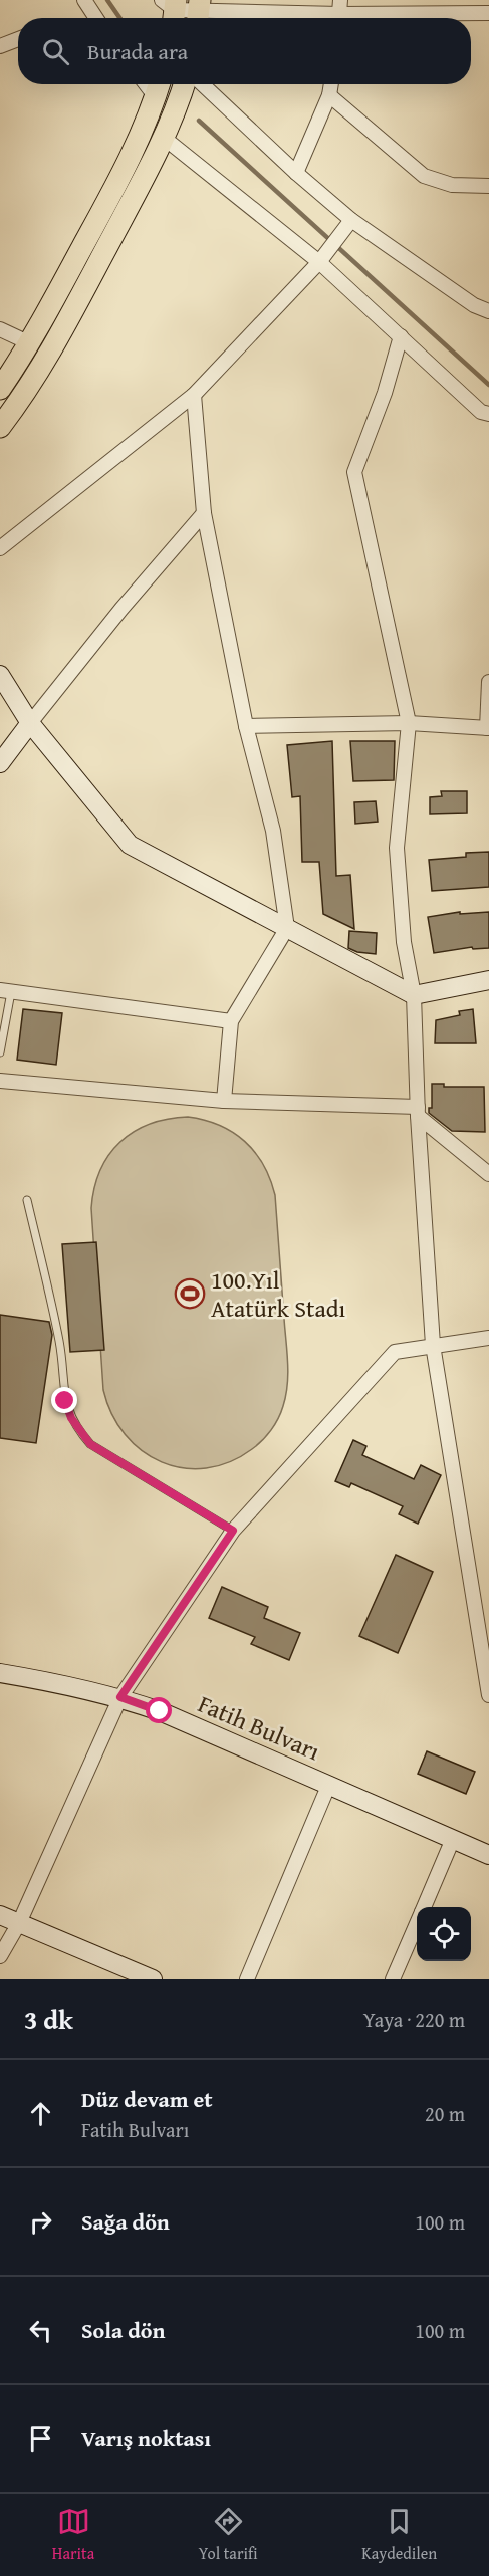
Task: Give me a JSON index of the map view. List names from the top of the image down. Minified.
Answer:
{"streets":{"main road":["Fatih Bulvarı"]},"places":{"sports":["100.Yıl Atatürk Stadı"]},"page":{"search":"Burada ara","heading":["3 dk","Yaya · 220 m"],"list":[["Düz devam et","Fatih Bulvarı","20 m"],["Sağa dön","100 m"],["Sola dön","100 m"],"Varış noktası"],"nav":["Harita","Yol tarifi","Kaydedilen"]}}
